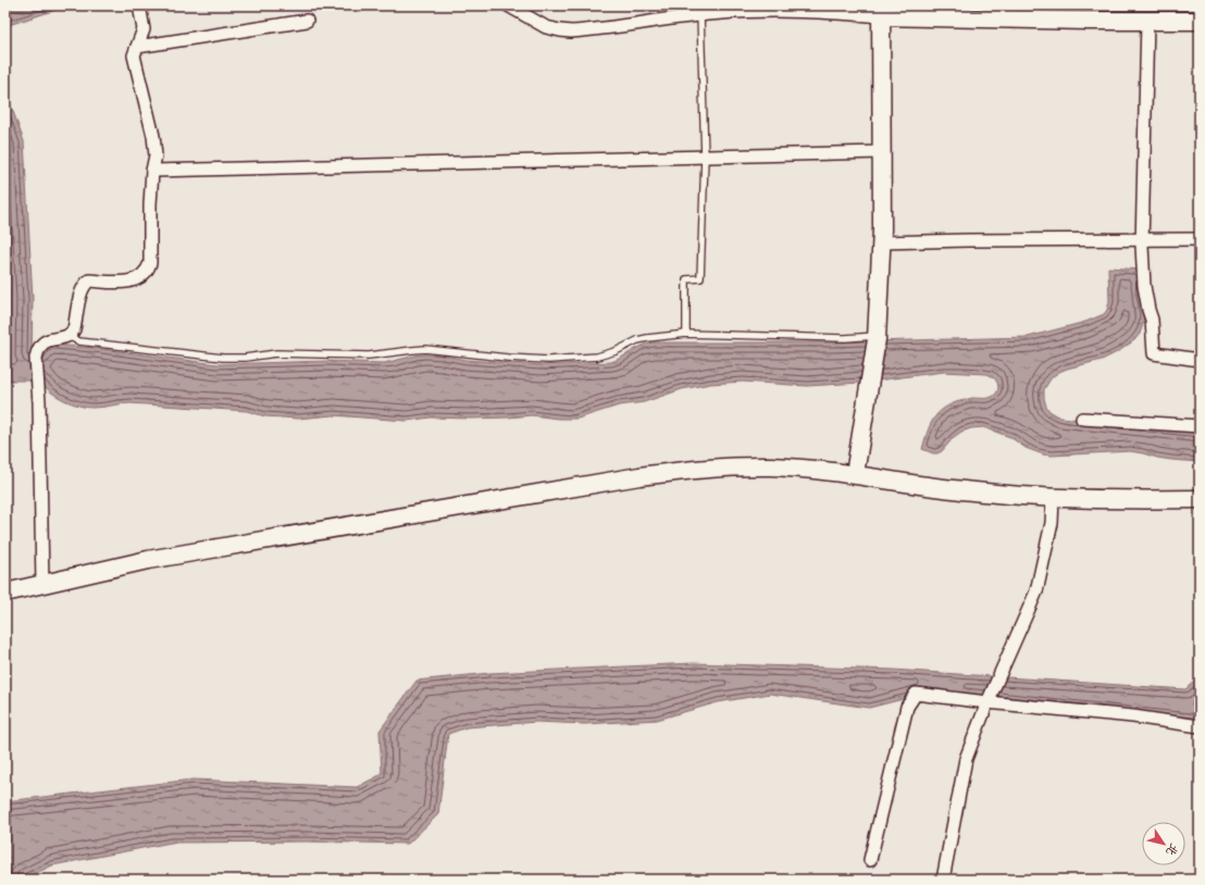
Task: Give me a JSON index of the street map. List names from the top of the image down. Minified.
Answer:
{"north":"bottom right"}
